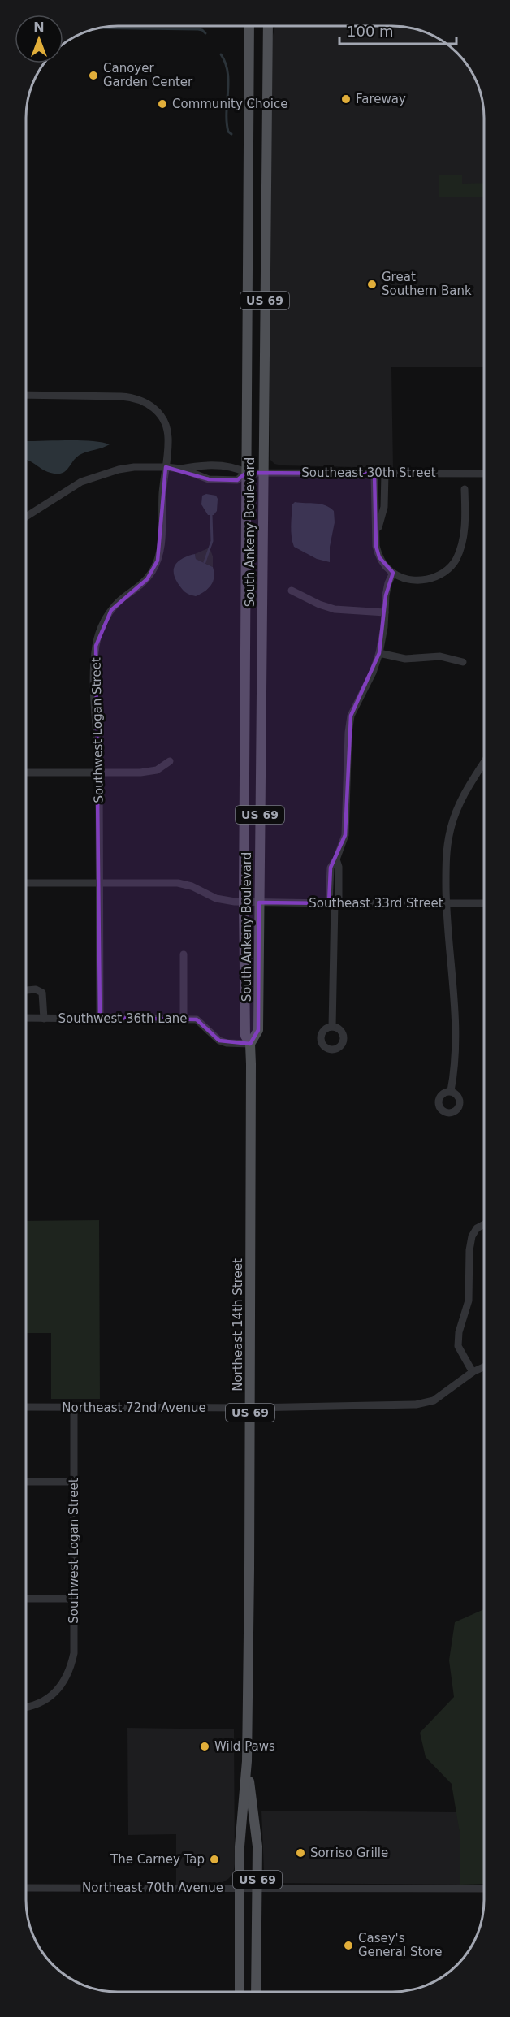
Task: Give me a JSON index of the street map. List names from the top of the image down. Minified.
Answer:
{"streets":{"main road":["US 69","South Ankeny Boulevard","Northeast 14th Street"],"street":["Southeast 30th Street","Southwest Logan Street","Southeast 33rd Street","Southwest 36th Lane","Northeast 72nd Avenue","Northeast 70th Avenue"]},"crossings":[["Southeast 30th Street","South Ankeny Boulevard"],["South Ankeny Boulevard","Southeast 33rd Street"],["South Ankeny Boulevard","Southwest 36th Lane"],["South Ankeny Boulevard","Northeast 14th Street"],["Southwest Logan Street","Southeast 33rd Street"],["Southwest Logan Street","Southwest 36th Lane"],["Southwest Logan Street","Northeast 72nd Avenue"],["Northeast 14th Street","Northeast 72nd Avenue"],["Northeast 14th Street","Northeast 70th Avenue"]],"places":["Canoyer Garden Center","Fareway","Community Choice","Great Southern Bank","Wild Paws","Sorriso Grille","The Carney Tap","Casey's General Store"],"scale_bar":"100 m","north":"top"}
